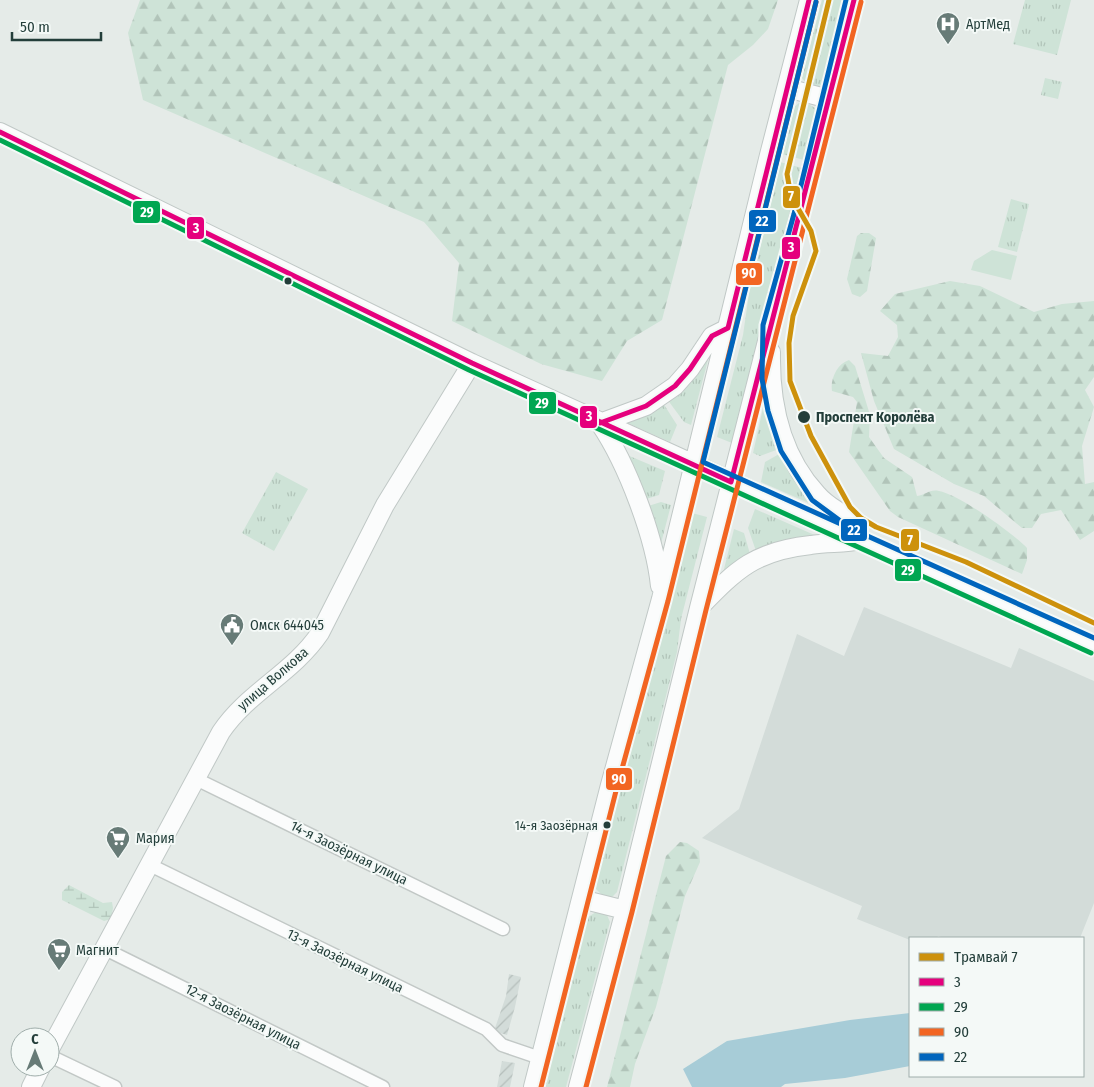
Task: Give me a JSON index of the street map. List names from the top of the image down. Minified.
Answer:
{"streets":{"main road":["улица Волкова"],"street":["14-я Заозёрная улица","13-я Заозёрная улица","12-я Заозёрная улица"]},"crossings":[["улица Волкова","14-я Заозёрная улица"],["улица Волкова","13-я Заозёрная улица"],["улица Волкова","12-я Заозёрная улица"]],"places":{"hospital":["АртМед"],"other":["Проспект Королёва","14-я Заозёрная"],"public building":["Омск 644045"],"supermarket":["Мария","Магнит"]},"lines":["tram line 7","transit line 3","transit line 22","transit line 90","transit line 29"],"legend":["Трамвай 7","3","29","90","22"],"scale_bar":"50 m","north":"top"}
